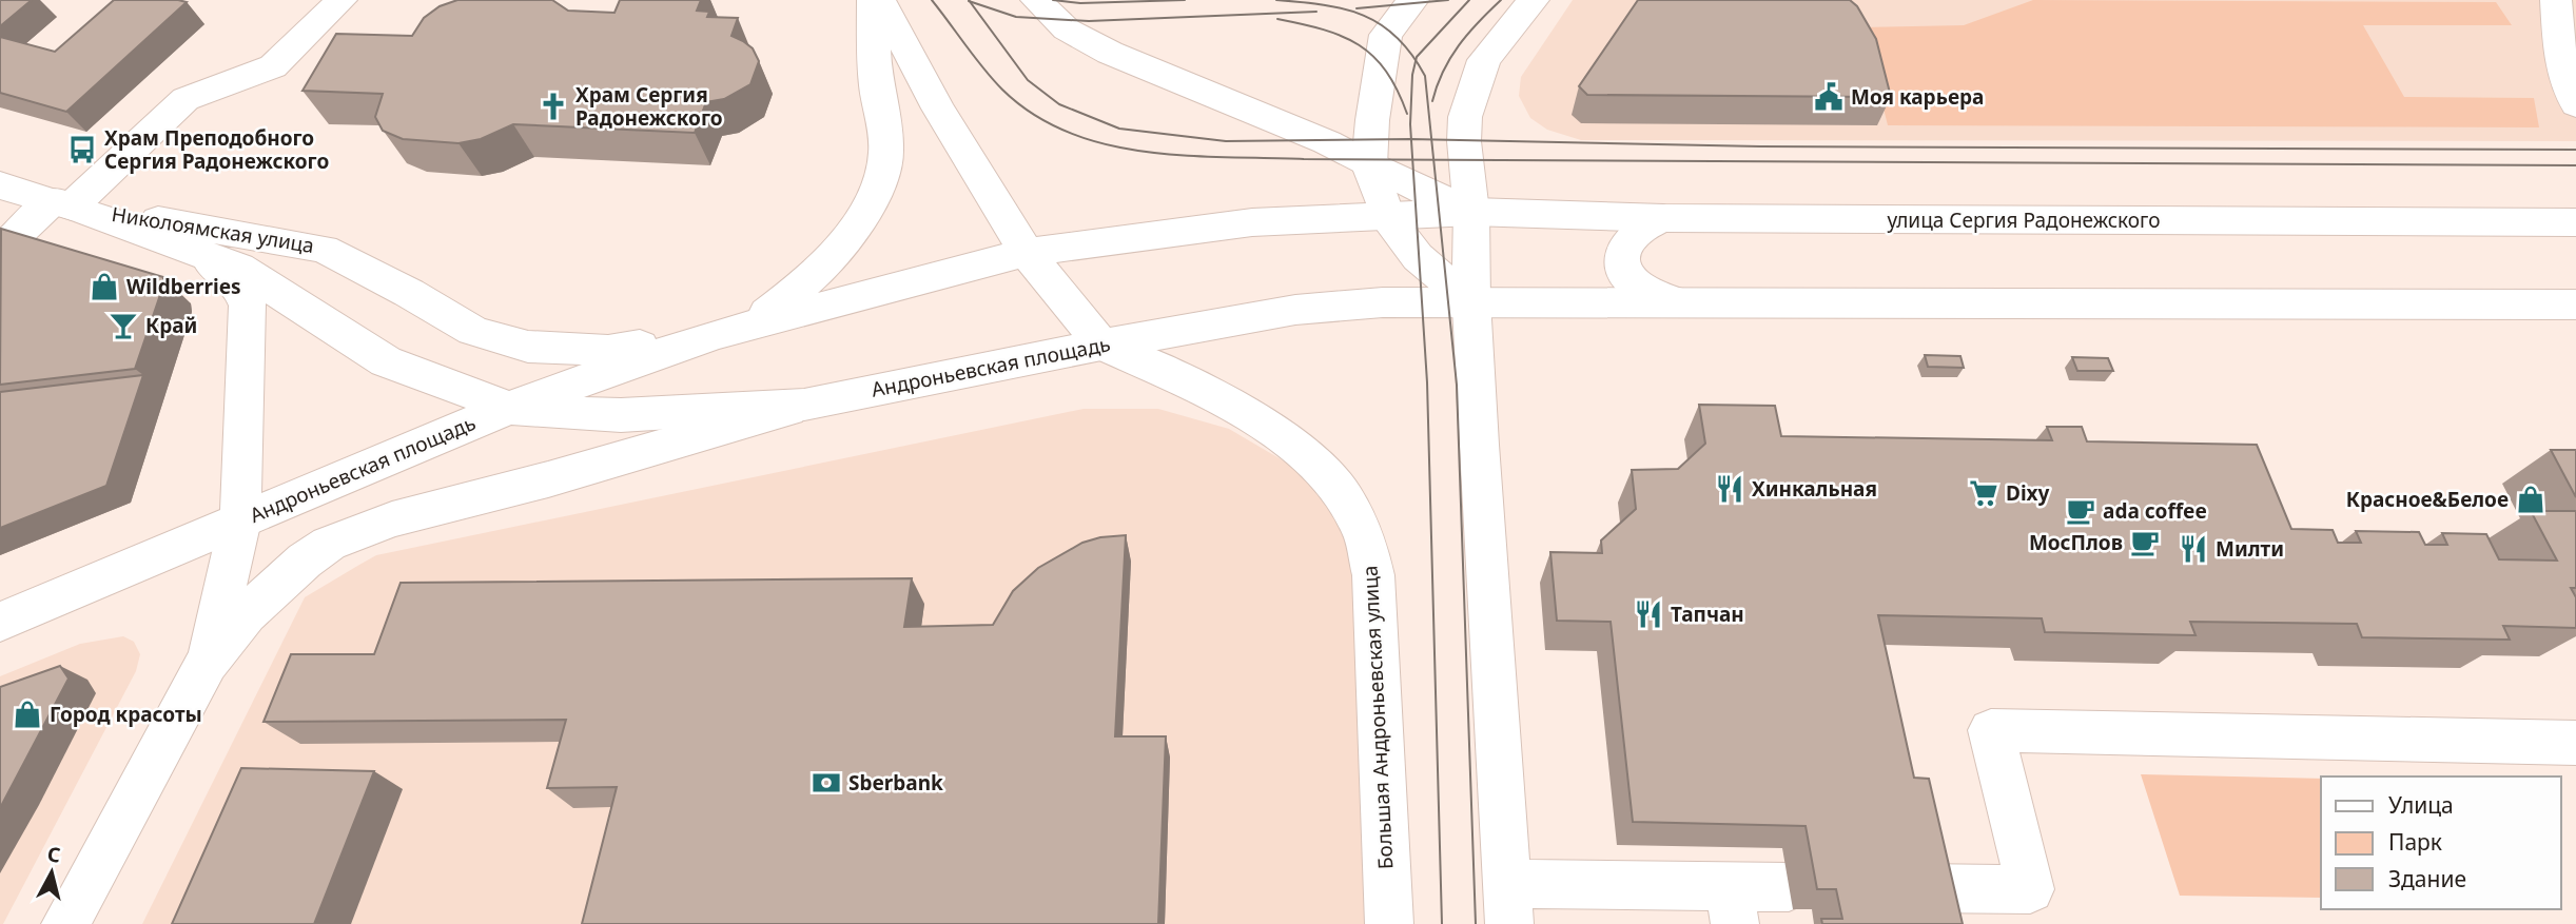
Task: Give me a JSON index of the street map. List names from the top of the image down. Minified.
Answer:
{"streets":{"main road":["улица Сергия Радонежского","Николоямская улица","Андроньевская площадь","Большая Андроньевская улица"]},"crossings":[["улица Сергия Радонежского","Андроньевская площадь"],["Николоямская улица","Андроньевская площадь"],["Андроньевская площадь","Большая Андроньевская улица"]],"places":{"public building":["Моя карьера"],"church":["Храм Сергия Радонежского"],"bus stop":["Храм Преподобного Сергия Радонежского"],"shop":["Wildberries","Красное&Белое","Город красоты"],"bar":["Край"],"restaurant":["Хинкальная","Милти","Тапчан"],"supermarket":["Dixy"],"cafe":["ada coffee","МосПлов"],"bank":["Sberbank"]},"legend":["Улица","Парк","Здание"],"north":"top"}
